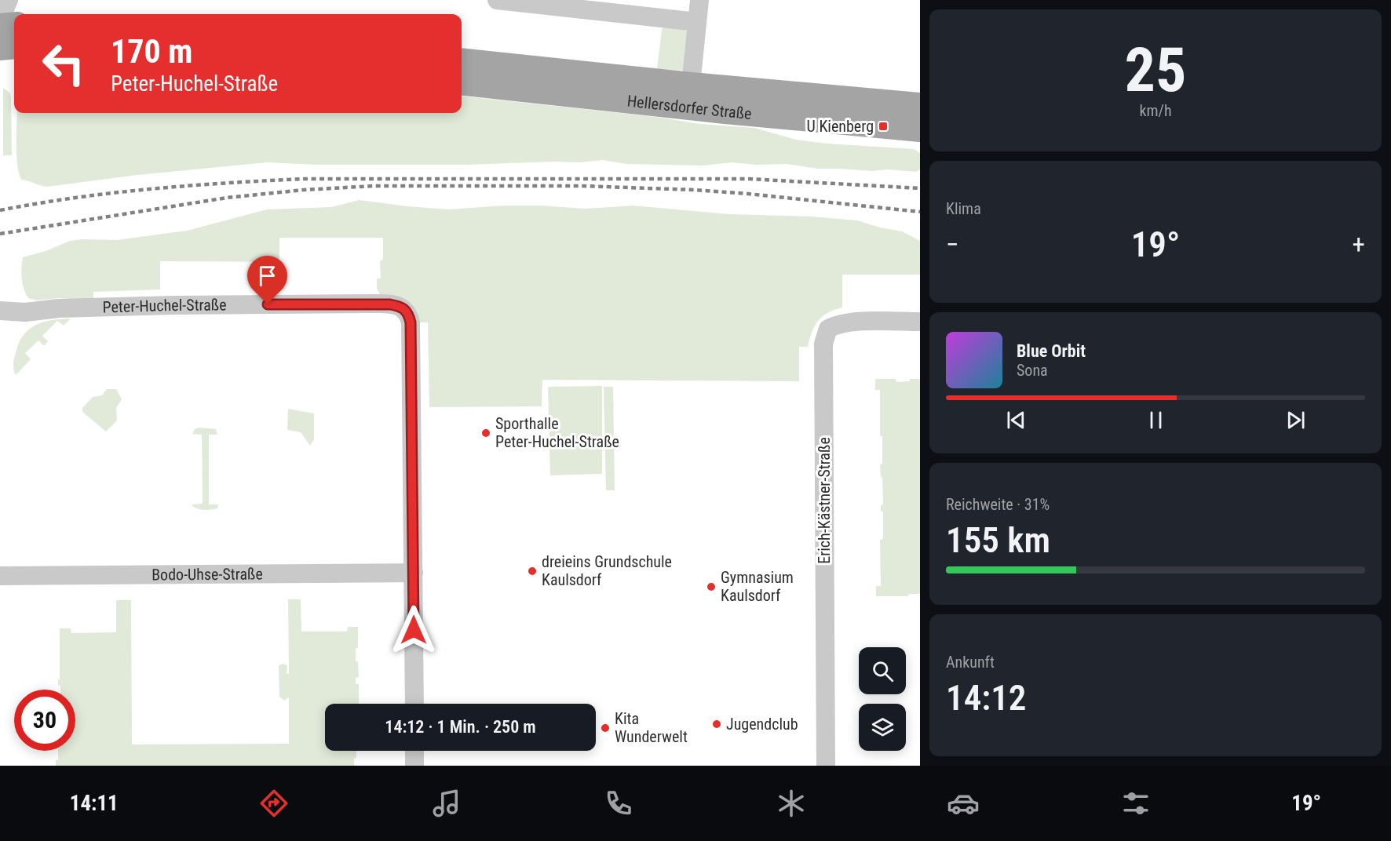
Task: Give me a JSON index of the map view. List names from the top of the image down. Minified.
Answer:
{"streets":{"main road":["Hellersdorfer Straße"],"street":["Peter-Huchel-Straße","Erich-Kästner-Straße","Bodo-Uhse-Straße"]},"crossings":[["Peter-Huchel-Straße","Bodo-Uhse-Straße"]],"places":{"transit":["U Kienberg"],"other":["Sporthalle Peter-Huchel-Straße","dreieins Grundschule Kaulsdorf","Gymnasium Kaulsdorf","Jugendclub","Kita Wunderwelt"]},"page":{"tile":[["25","km/h"],"Klima",["Reichweite · 31%","155 km"],["Ankunft","14:12"]],"turn":["170 m","Peter-Huchel-Straße"],"heat":["−","19°","+"],"song":["Blue Orbit","Sona"],"limit":"30","trip":"14:12 · 1 Min. · 250 m","tabs":["14:11","19°"]}}
